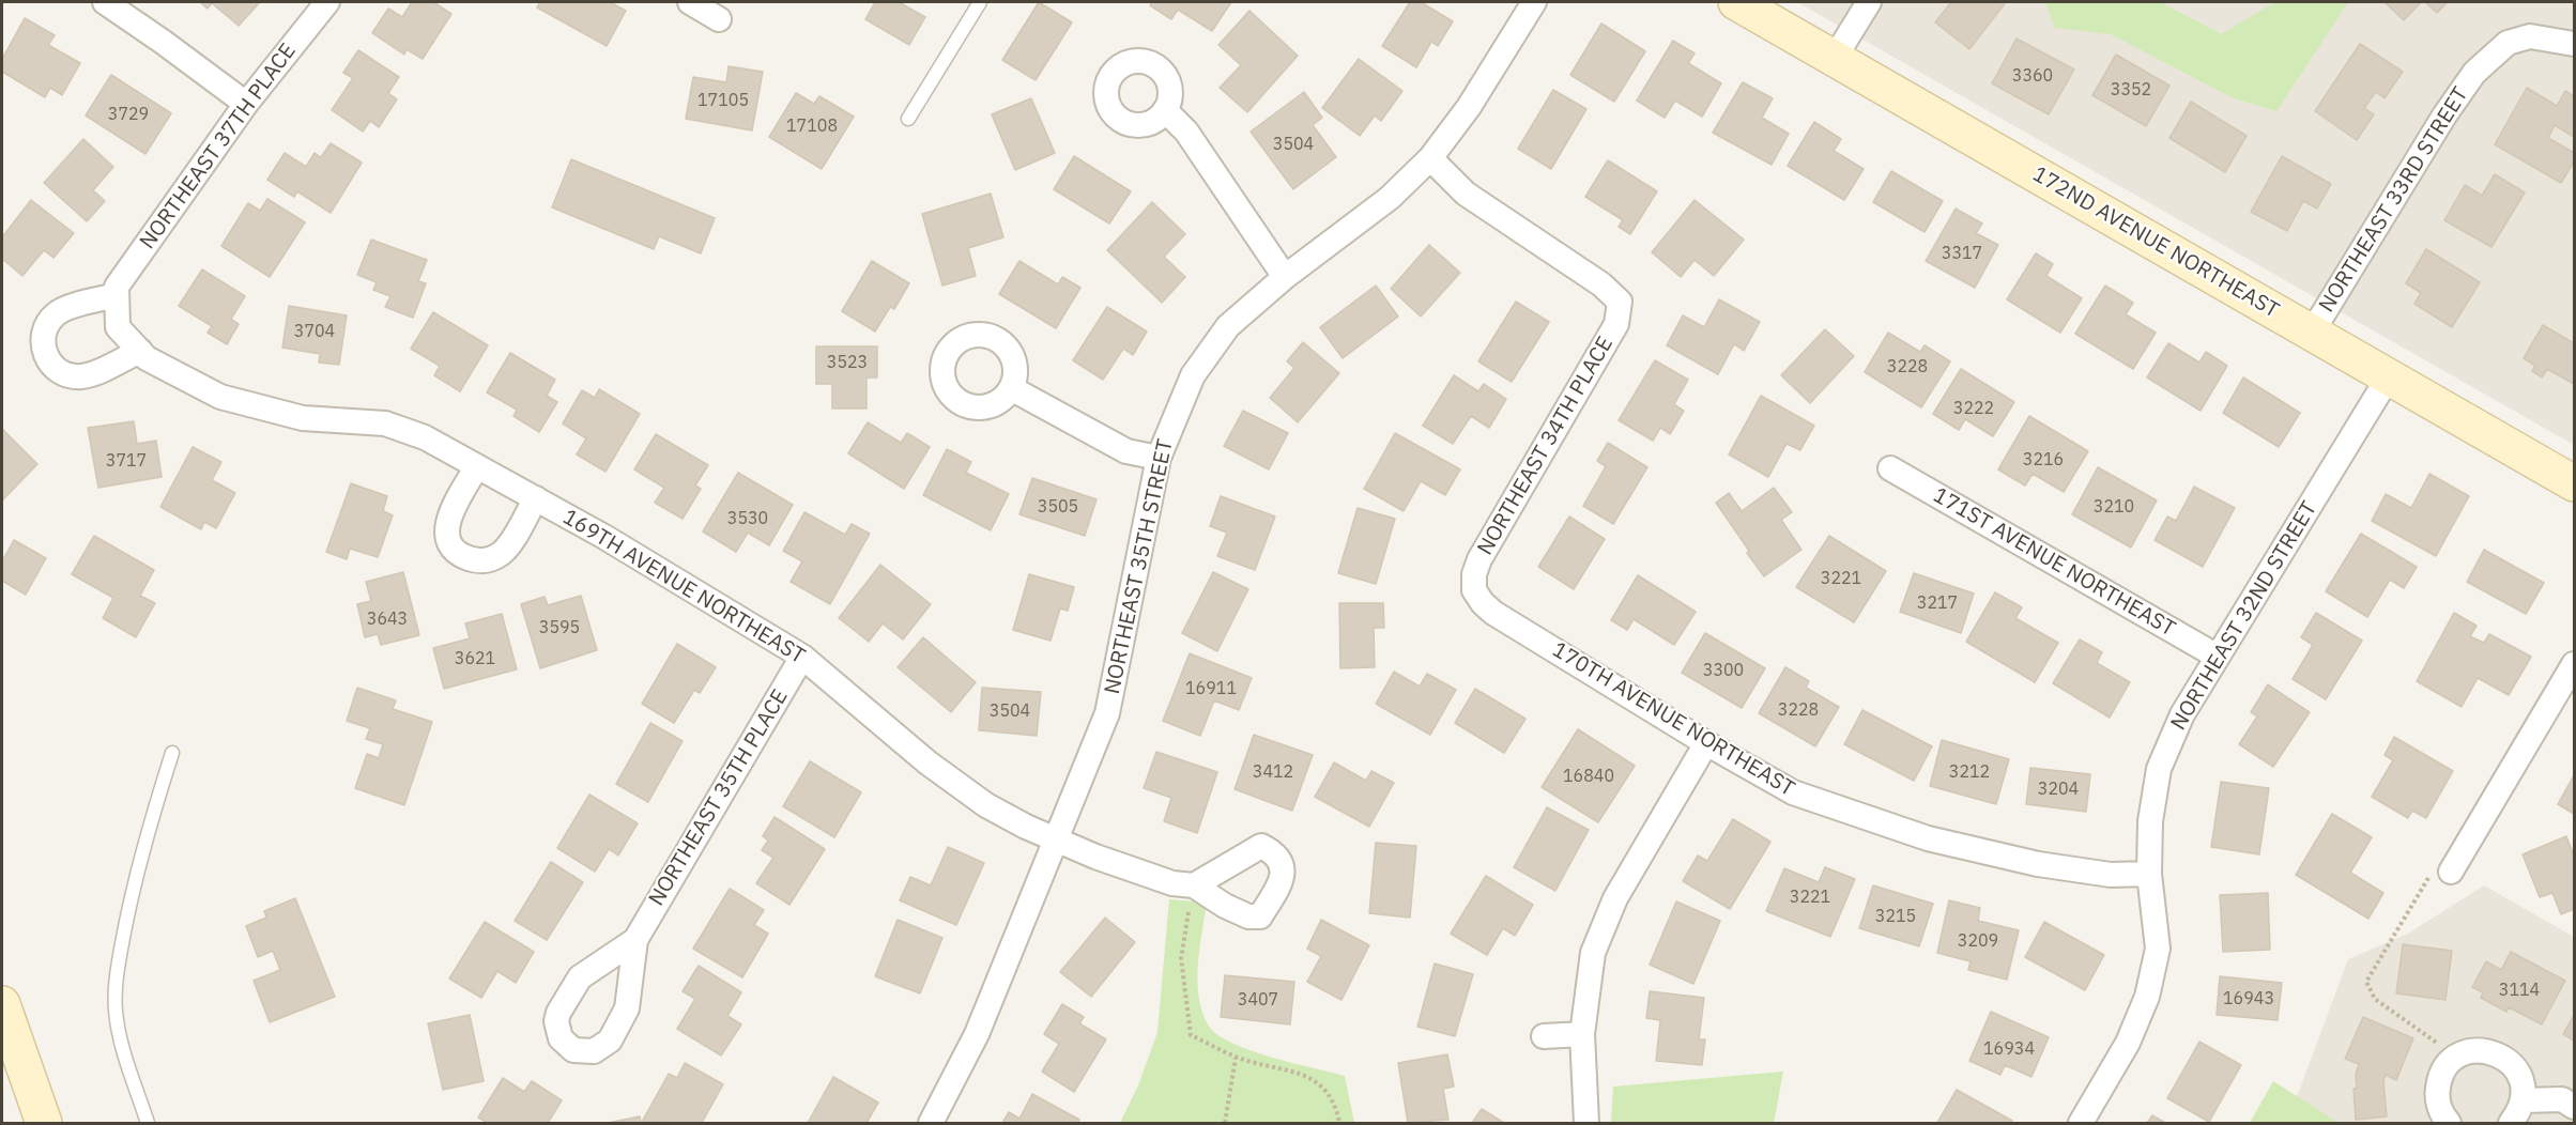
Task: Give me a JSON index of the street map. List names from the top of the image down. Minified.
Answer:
{"streets":{"street":["NORTHEAST 37TH PLACE","NORTHEAST 33RD STREET","172ND AVENUE NORTHEAST","NORTHEAST 34TH PLACE","171ST AVENUE NORTHEAST","NORTHEAST 35TH STREET","169TH AVENUE NORTHEAST","NORTHEAST 32ND STREET","170TH AVENUE NORTHEAST","NORTHEAST 35TH PLACE"]},"crossings":[["NORTHEAST 37TH PLACE","169TH AVENUE NORTHEAST"],["NORTHEAST 33RD STREET","172ND AVENUE NORTHEAST"],["172ND AVENUE NORTHEAST","NORTHEAST 32ND STREET"],["NORTHEAST 34TH PLACE","NORTHEAST 35TH STREET"],["NORTHEAST 34TH PLACE","170TH AVENUE NORTHEAST"],["171ST AVENUE NORTHEAST","NORTHEAST 32ND STREET"],["NORTHEAST 35TH STREET","169TH AVENUE NORTHEAST"],["169TH AVENUE NORTHEAST","NORTHEAST 35TH PLACE"],["NORTHEAST 32ND STREET","170TH AVENUE NORTHEAST"]],"house_numbers":["3360","3352","17105","3729","17108","3504","3317","3704","3523","3228","3222","3216","3717","3505","3210","3530","3221","3217","3643","3595","3621","3300","16911","3228","3504","3412","3212","16840","3204","3221","3215","3209","3114","16943","3407","16934"]}
